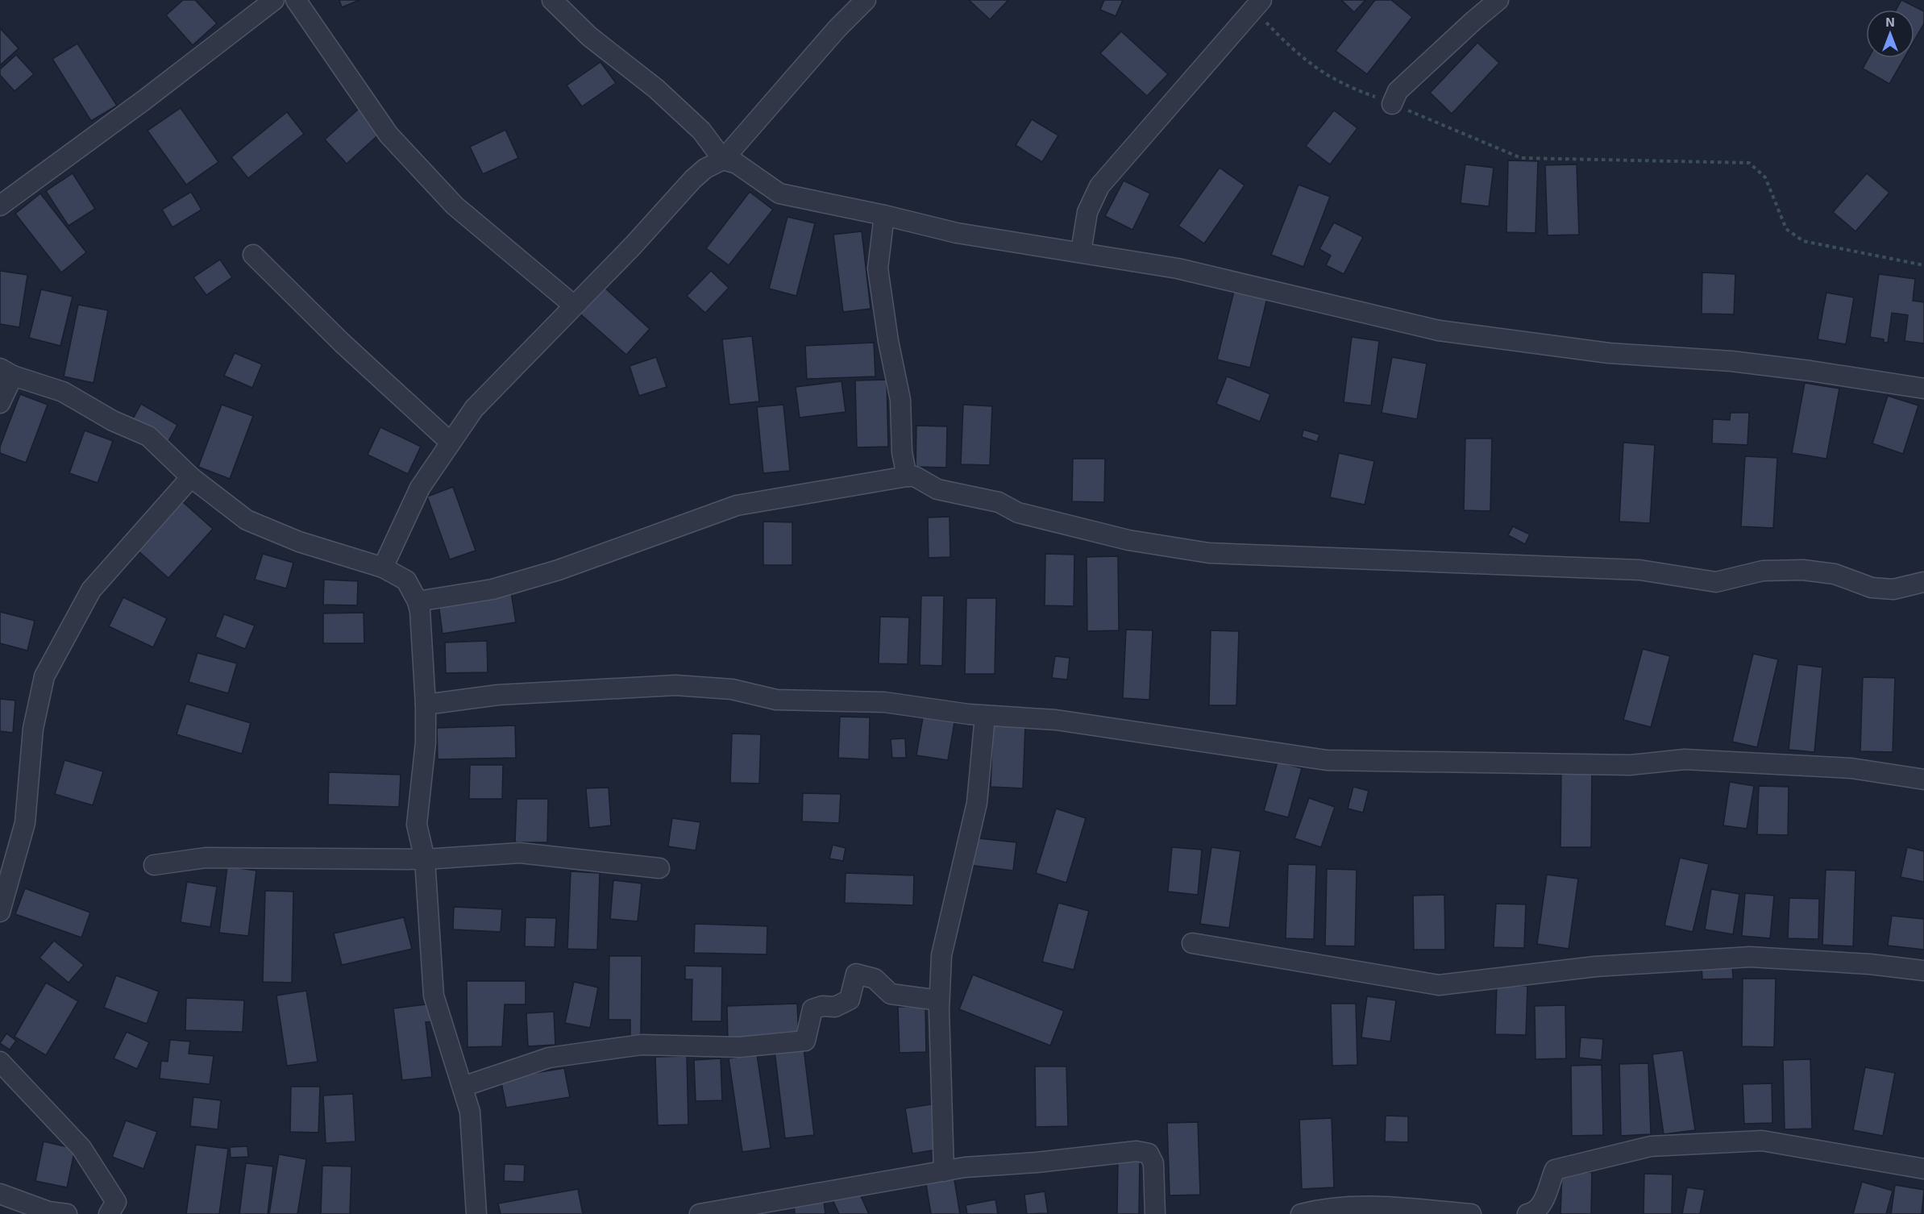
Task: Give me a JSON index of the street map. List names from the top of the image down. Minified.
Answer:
{"north":"top"}
